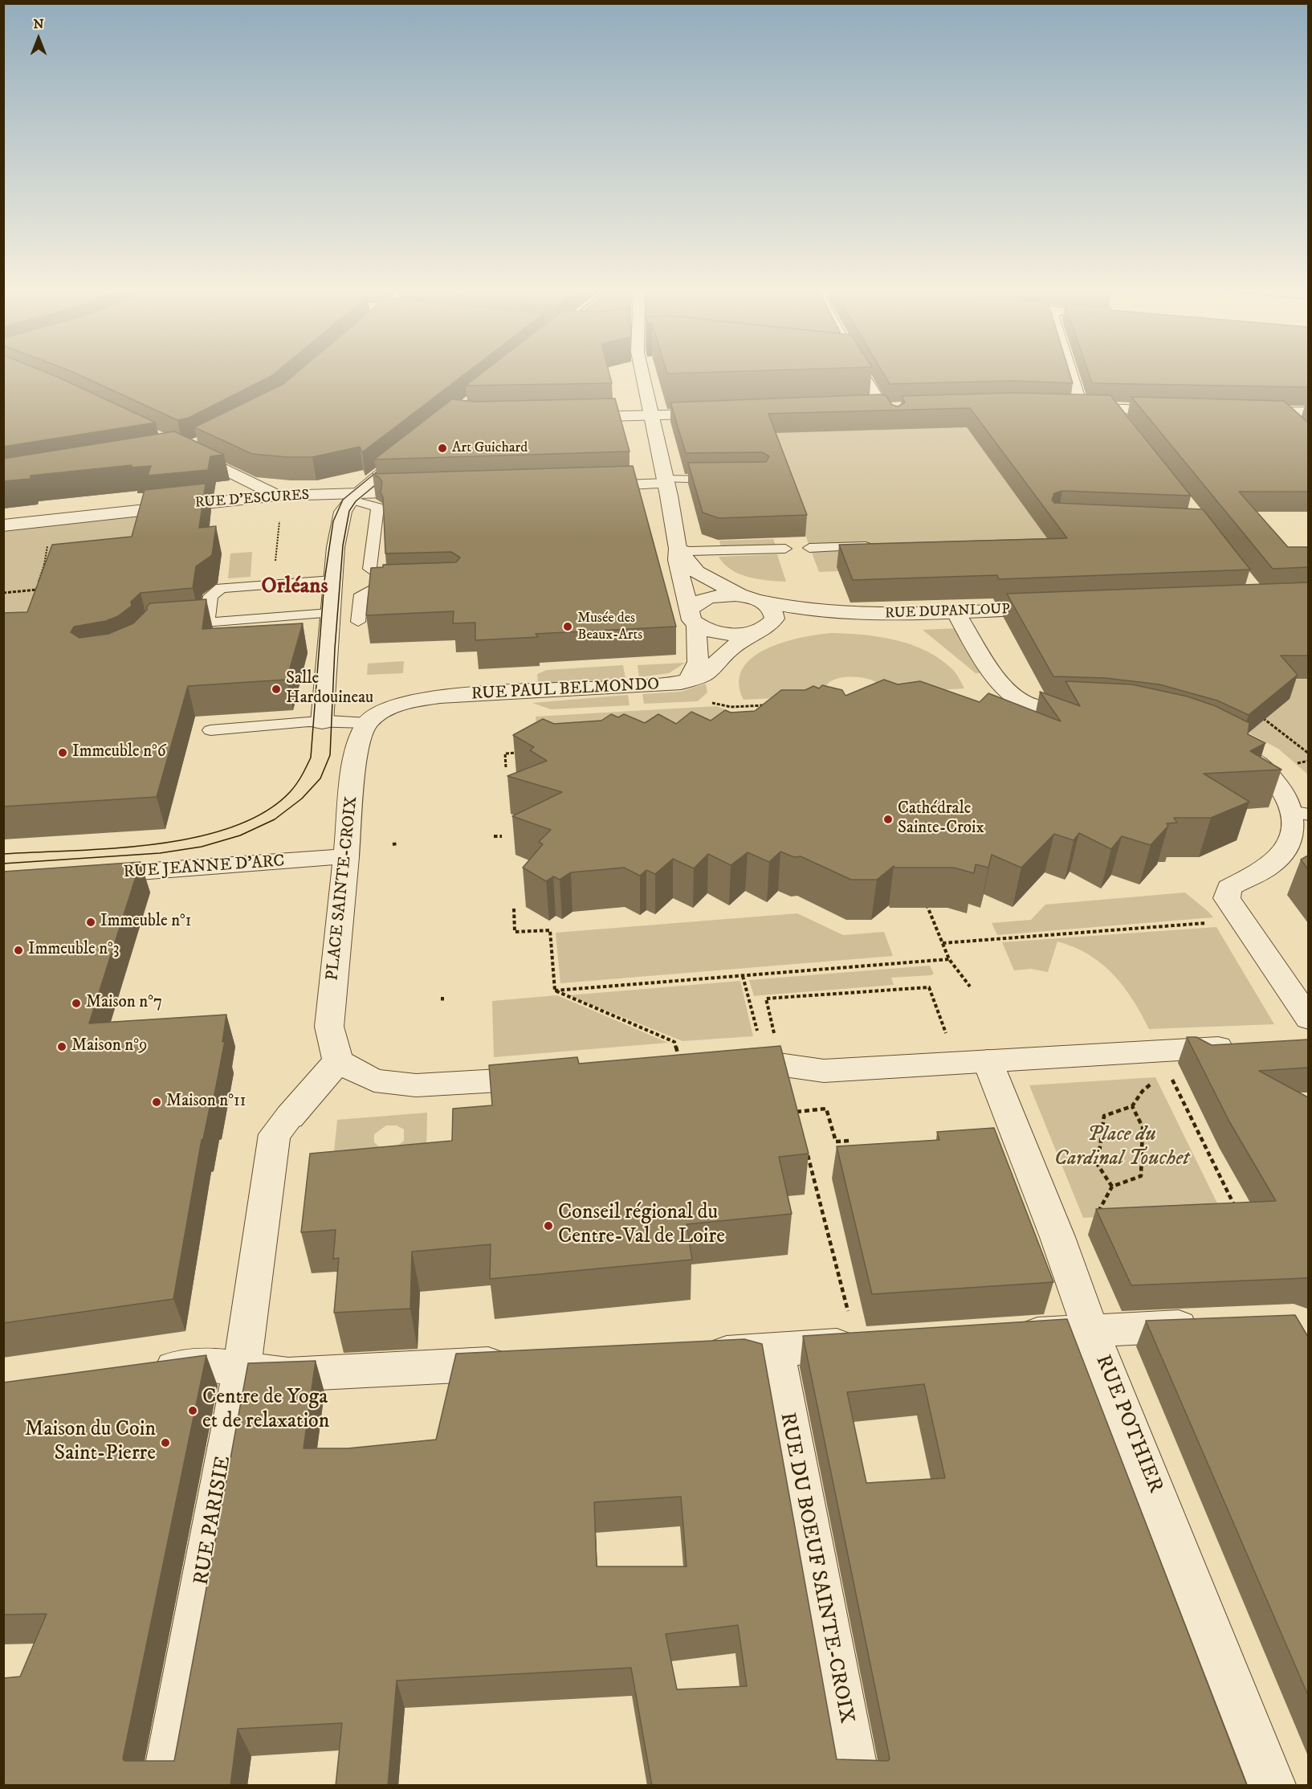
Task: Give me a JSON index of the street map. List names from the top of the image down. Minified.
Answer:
{"streets":{"street":["RUE D'ESCURES","RUE DUPANLOUP","RUE PAUL BELMONDO","RUE JEANNE D'ARC","PLACE SAINTE-CROIX","RUE POTHIER","RUE PARISIE","RUE DU BOEUF SAINTE-CROIX"]},"crossings":[["RUE DUPANLOUP","RUE PAUL BELMONDO"],["RUE PAUL BELMONDO","PLACE SAINTE-CROIX"],["RUE JEANNE D'ARC","PLACE SAINTE-CROIX"],["PLACE SAINTE-CROIX","RUE PARISIE"]],"districts":["Orléans"],"parks":["Place du Cardinal Touchet"],"places":["Art Guichard","Musée des Beaux-Arts","Salle Hardouineau","Immeuble n°6","Cathédrale Sainte-Croix","Immeuble n°1","Immeuble n°3","Maison n°7","Maison n°9","Maison n°11","Conseil régional du Centre-Val de Loire","Centre de Yoga et de relaxation","Maison du Coin Saint-Pierre"],"north":"top"}
